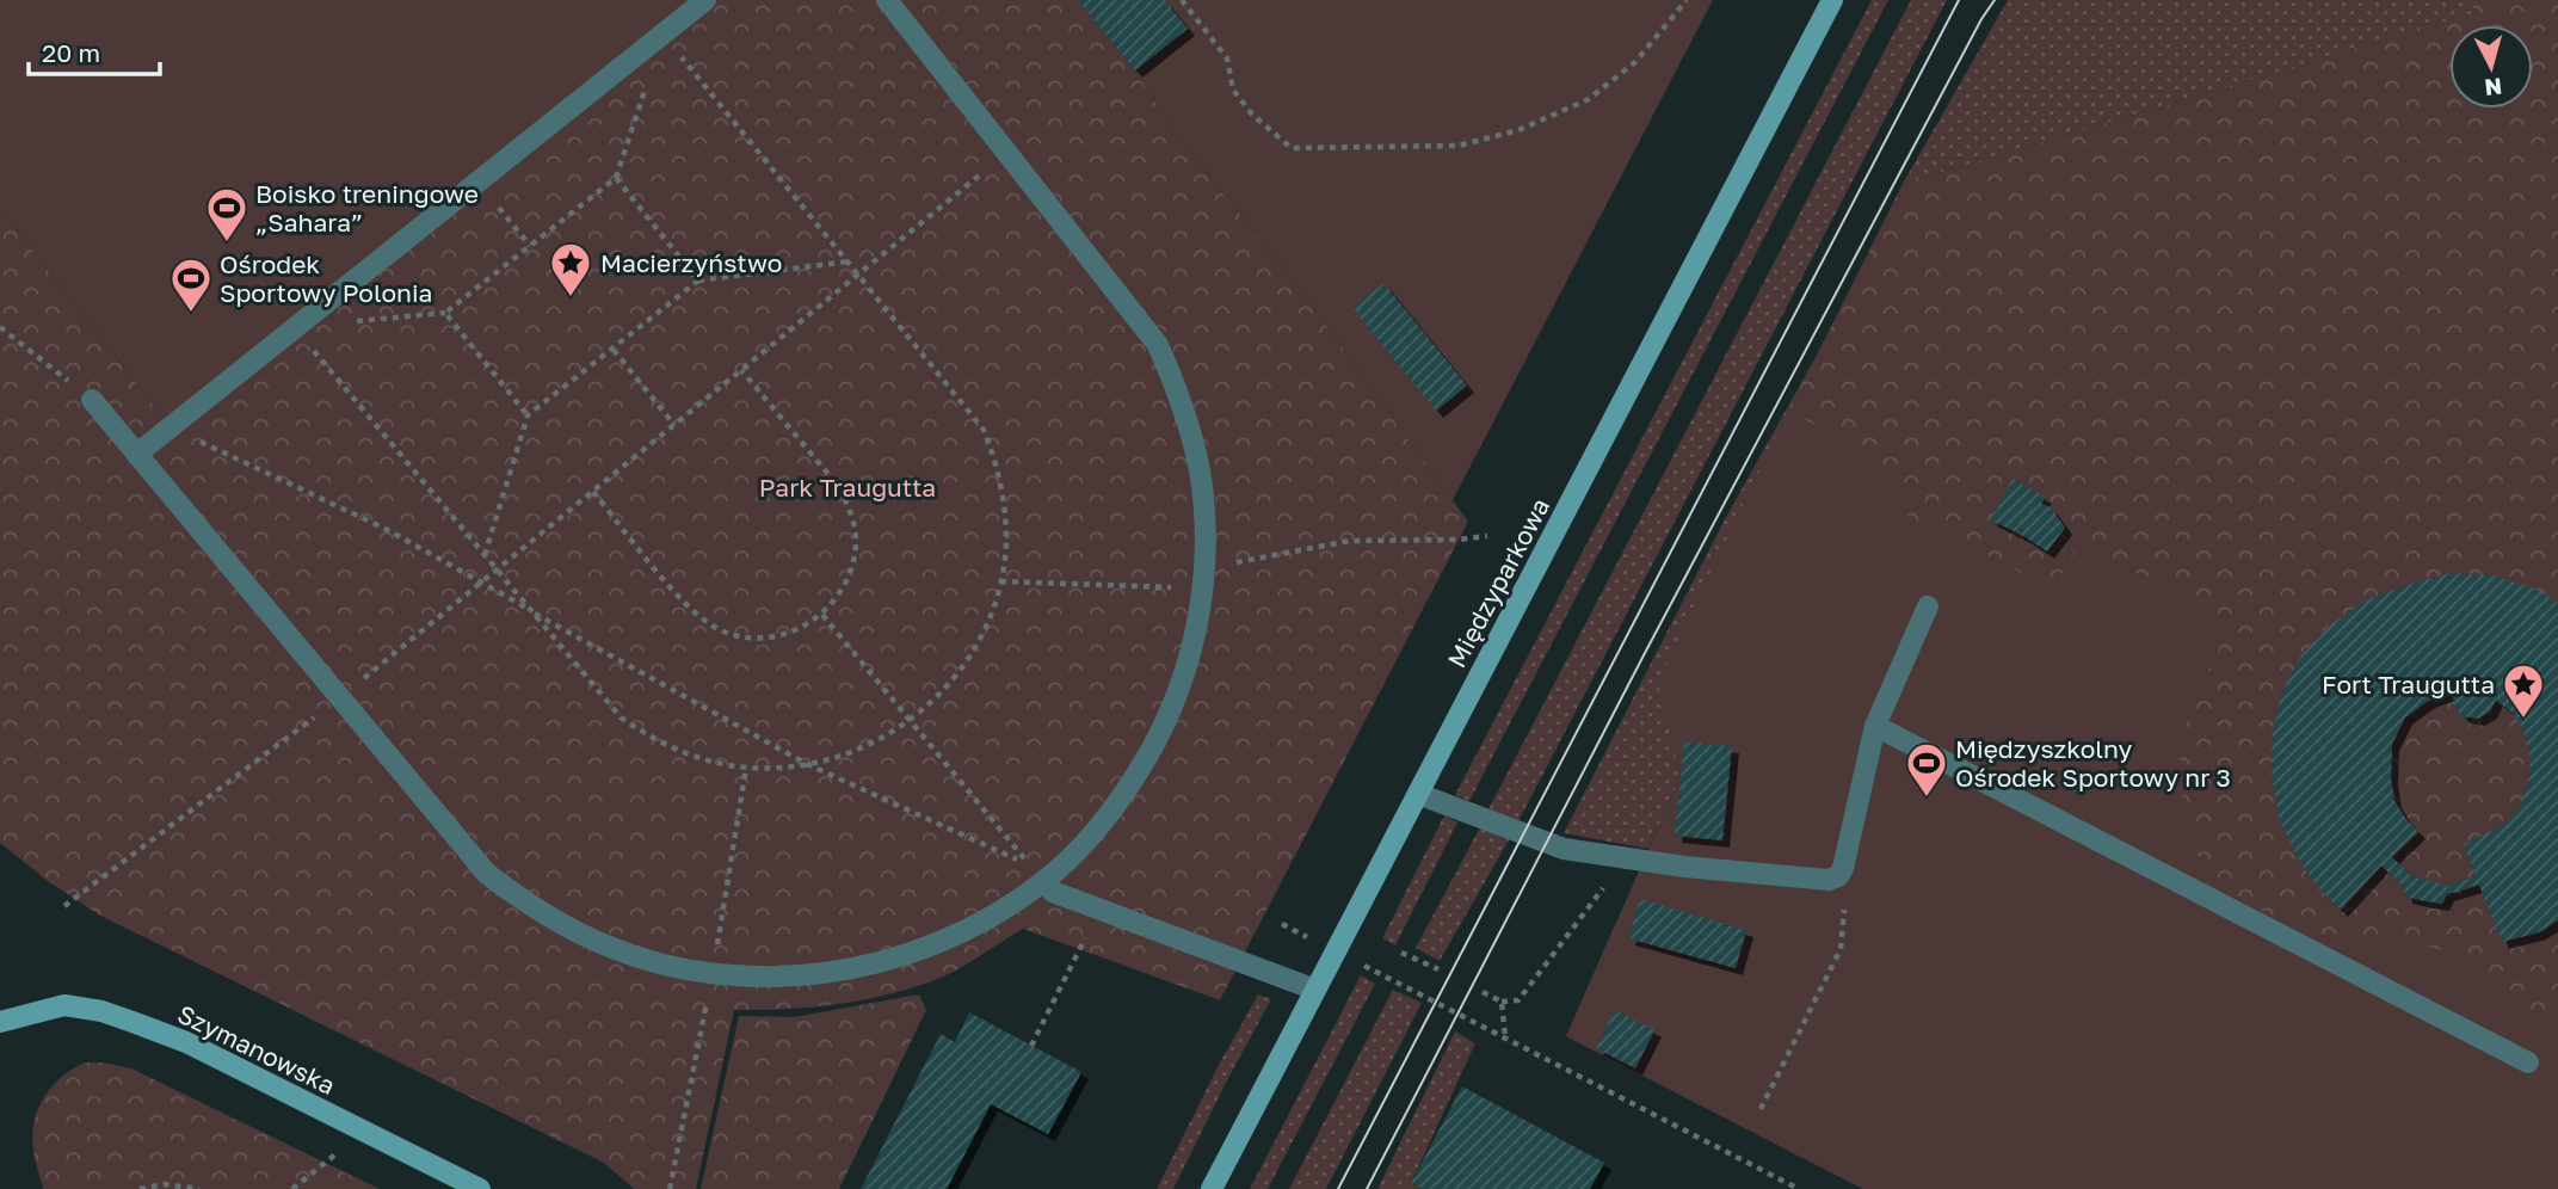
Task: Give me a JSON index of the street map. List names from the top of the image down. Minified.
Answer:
{"streets":{"street":["Międzyparkowa","Szymanowska"]},"parks":["Park Traugutta"],"places":{"sports":["Boisko treningowe „Sahara”","Ośrodek Sportowy Polonia","Międzyszkolny Ośrodek Sportowy nr 3"],"place":["Macierzyństwo","Fort Traugutta"]},"scale_bar":"20 m","north":"bottom"}
